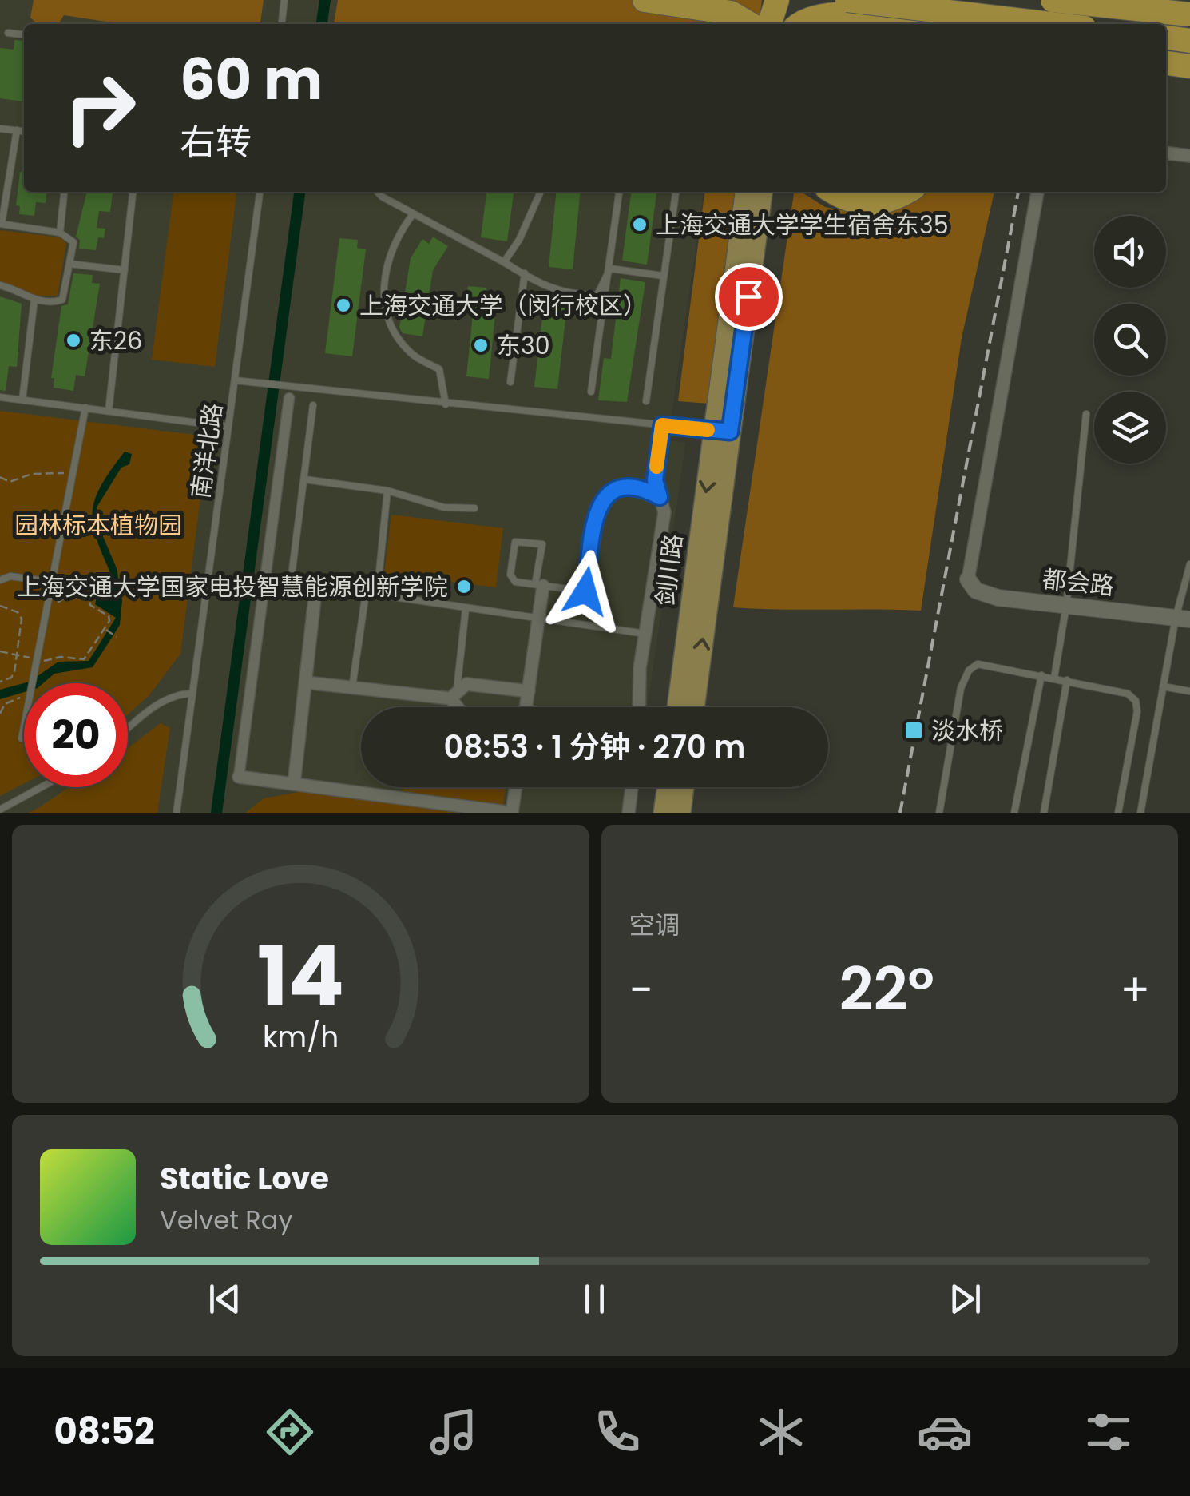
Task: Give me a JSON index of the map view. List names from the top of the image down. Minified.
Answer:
{"streets":{"main road":["剑川路"],"street":["都会路"],"lane":["南洋北路"]},"parks":["园林标本植物园"],"places":{"other":["上海交通大学学生宿舍东35","上海交通大学（闵行校区）","东26","东30","上海交通大学国家电投智慧能源创新学院"],"transit":["淡水桥"]},"page":{"turn":["60 m","右转"],"limit":"20","trip":"08:53 · 1 分钟 · 270 m","tile":"空调","heat":["−","22°","+"],"song":["Static Love","Velvet Ray"],"tabs":"08:52","gauge":["14","km/h"]}}
